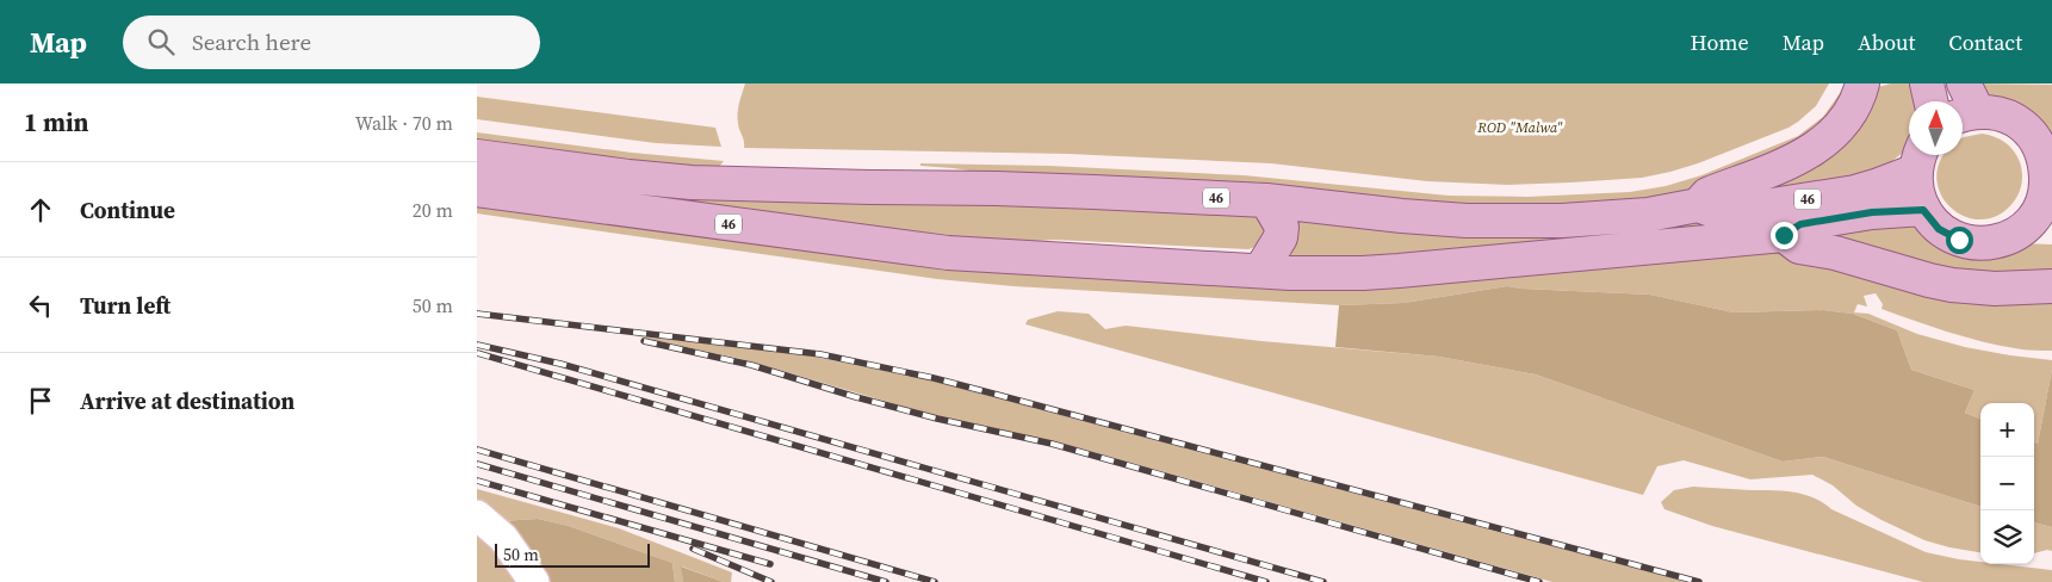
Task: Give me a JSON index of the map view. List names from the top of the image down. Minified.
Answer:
{"streets":{"main road":["46"]},"parks":["ROD \"Malwa\""],"scale_bar":"50 m","north":"top","page":{"header":"Map","search":"Search here","nav":["Home","Map","About","Contact"],"heading":["1 min","Walk · 70 m"],"list":[["Continue","20 m"],["Turn left","50 m"],"Arrive at destination"],"map_buttons":["+","−"],"scale":"50 m"}}
